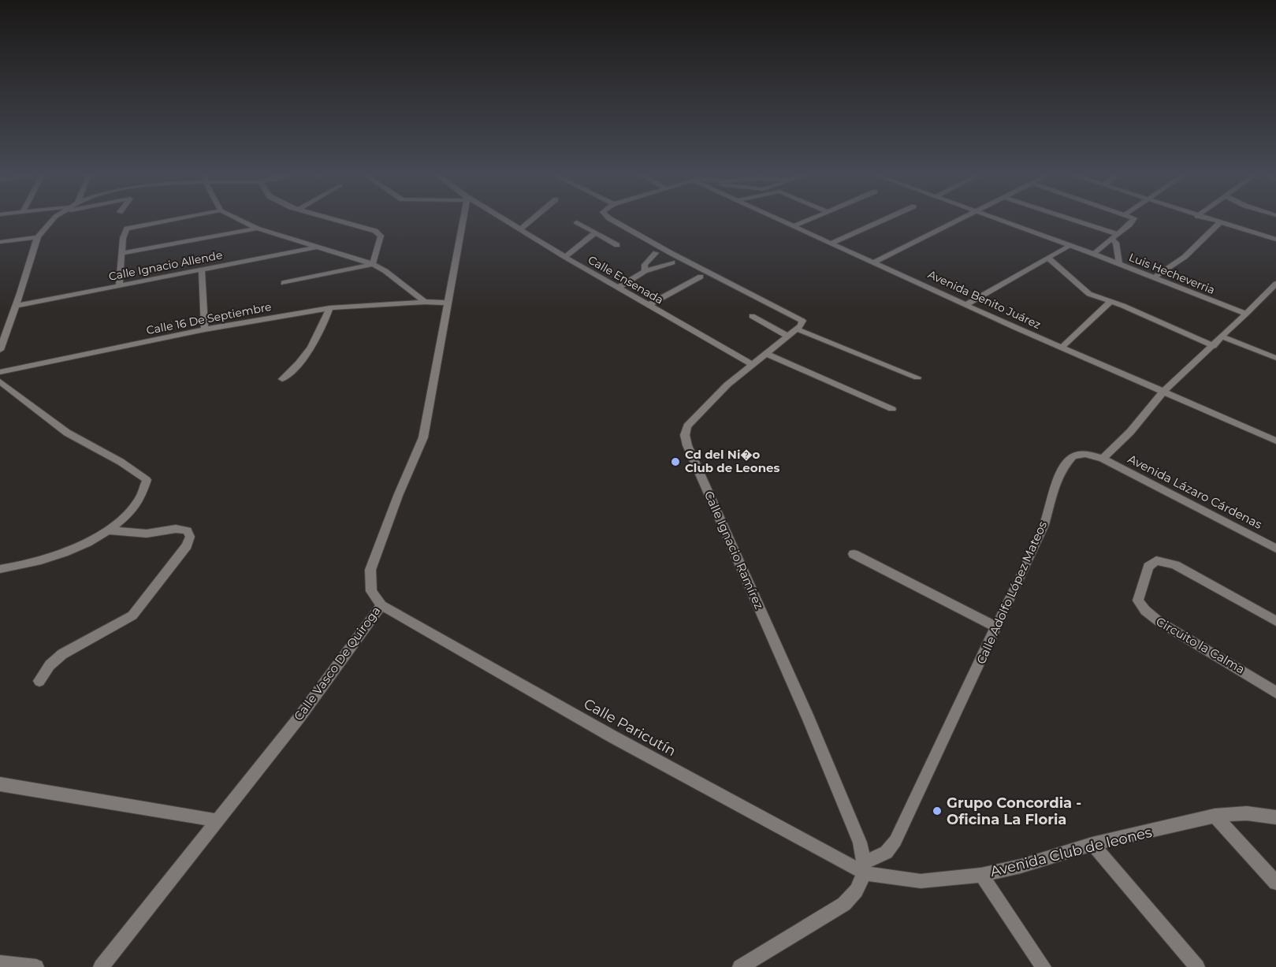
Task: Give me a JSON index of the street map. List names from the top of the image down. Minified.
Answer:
{"streets":{"street":["Calle Ignacio Allende","Luis Hecheverria","Calle Ensenada","Avenida Benito Juárez","Calle 16 De Septiembre","Avenida Lázaro Cárdenas","Calle Ignacio Ramírez","Calle Adolfo López Mateos","Circuito la Calma","Calle Vasco De Quiroga","Calle Paricutín","Avenida Club de leones"]},"crossings":[["Calle Ensenada","Calle Ignacio Ramírez"],["Calle 16 De Septiembre","Calle Vasco De Quiroga"],["Avenida Lázaro Cárdenas","Calle Adolfo López Mateos"],["Calle Ignacio Ramírez","Calle Adolfo López Mateos"],["Calle Ignacio Ramírez","Calle Paricutín"],["Calle Ignacio Ramírez","Avenida Club de leones"],["Calle Adolfo López Mateos","Calle Paricutín"],["Calle Adolfo López Mateos","Avenida Club de leones"],["Calle Vasco De Quiroga","Calle Paricutín"],["Calle Paricutín","Avenida Club de leones"]],"places":["Cd del Ni�o Club de Leones","Grupo Concordia - Oficina La Floria"]}
